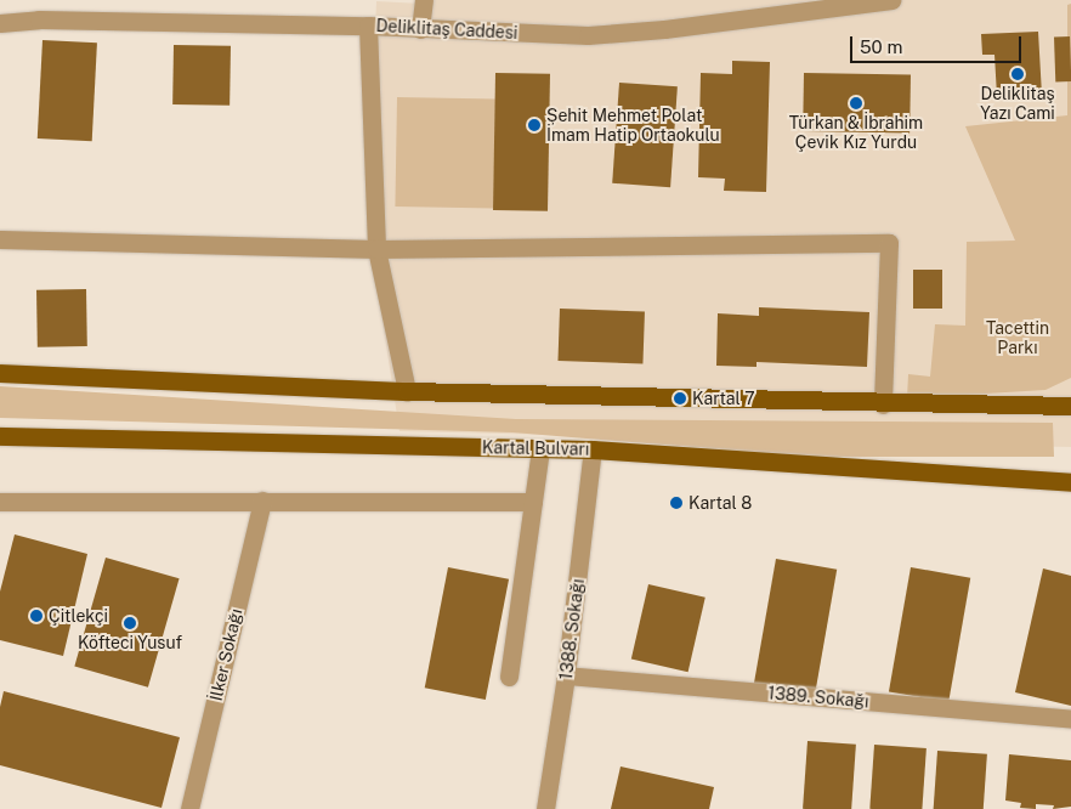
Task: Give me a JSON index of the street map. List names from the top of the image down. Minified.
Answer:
{"streets":{"main road":["Kartal Bulvarı"],"street":["Deliklitaş Caddesi","1388. Sokağı","İlker Sokağı","1389. Sokağı"]},"crossings":[["Kartal Bulvarı","1388. Sokağı"],["1388. Sokağı","1389. Sokağı"]],"parks":["Tacettin Parkı"],"places":["Deliklitaş Yazı Cami","Türkan & İbrahim Çevik Kız Yurdu","Şehit Mehmet Polat İmam Hatip Ortaokulu","Kartal 7","Kartal 8","Çitlekçi","Köfteci Yusuf"],"scale_bar":"50 m"}
